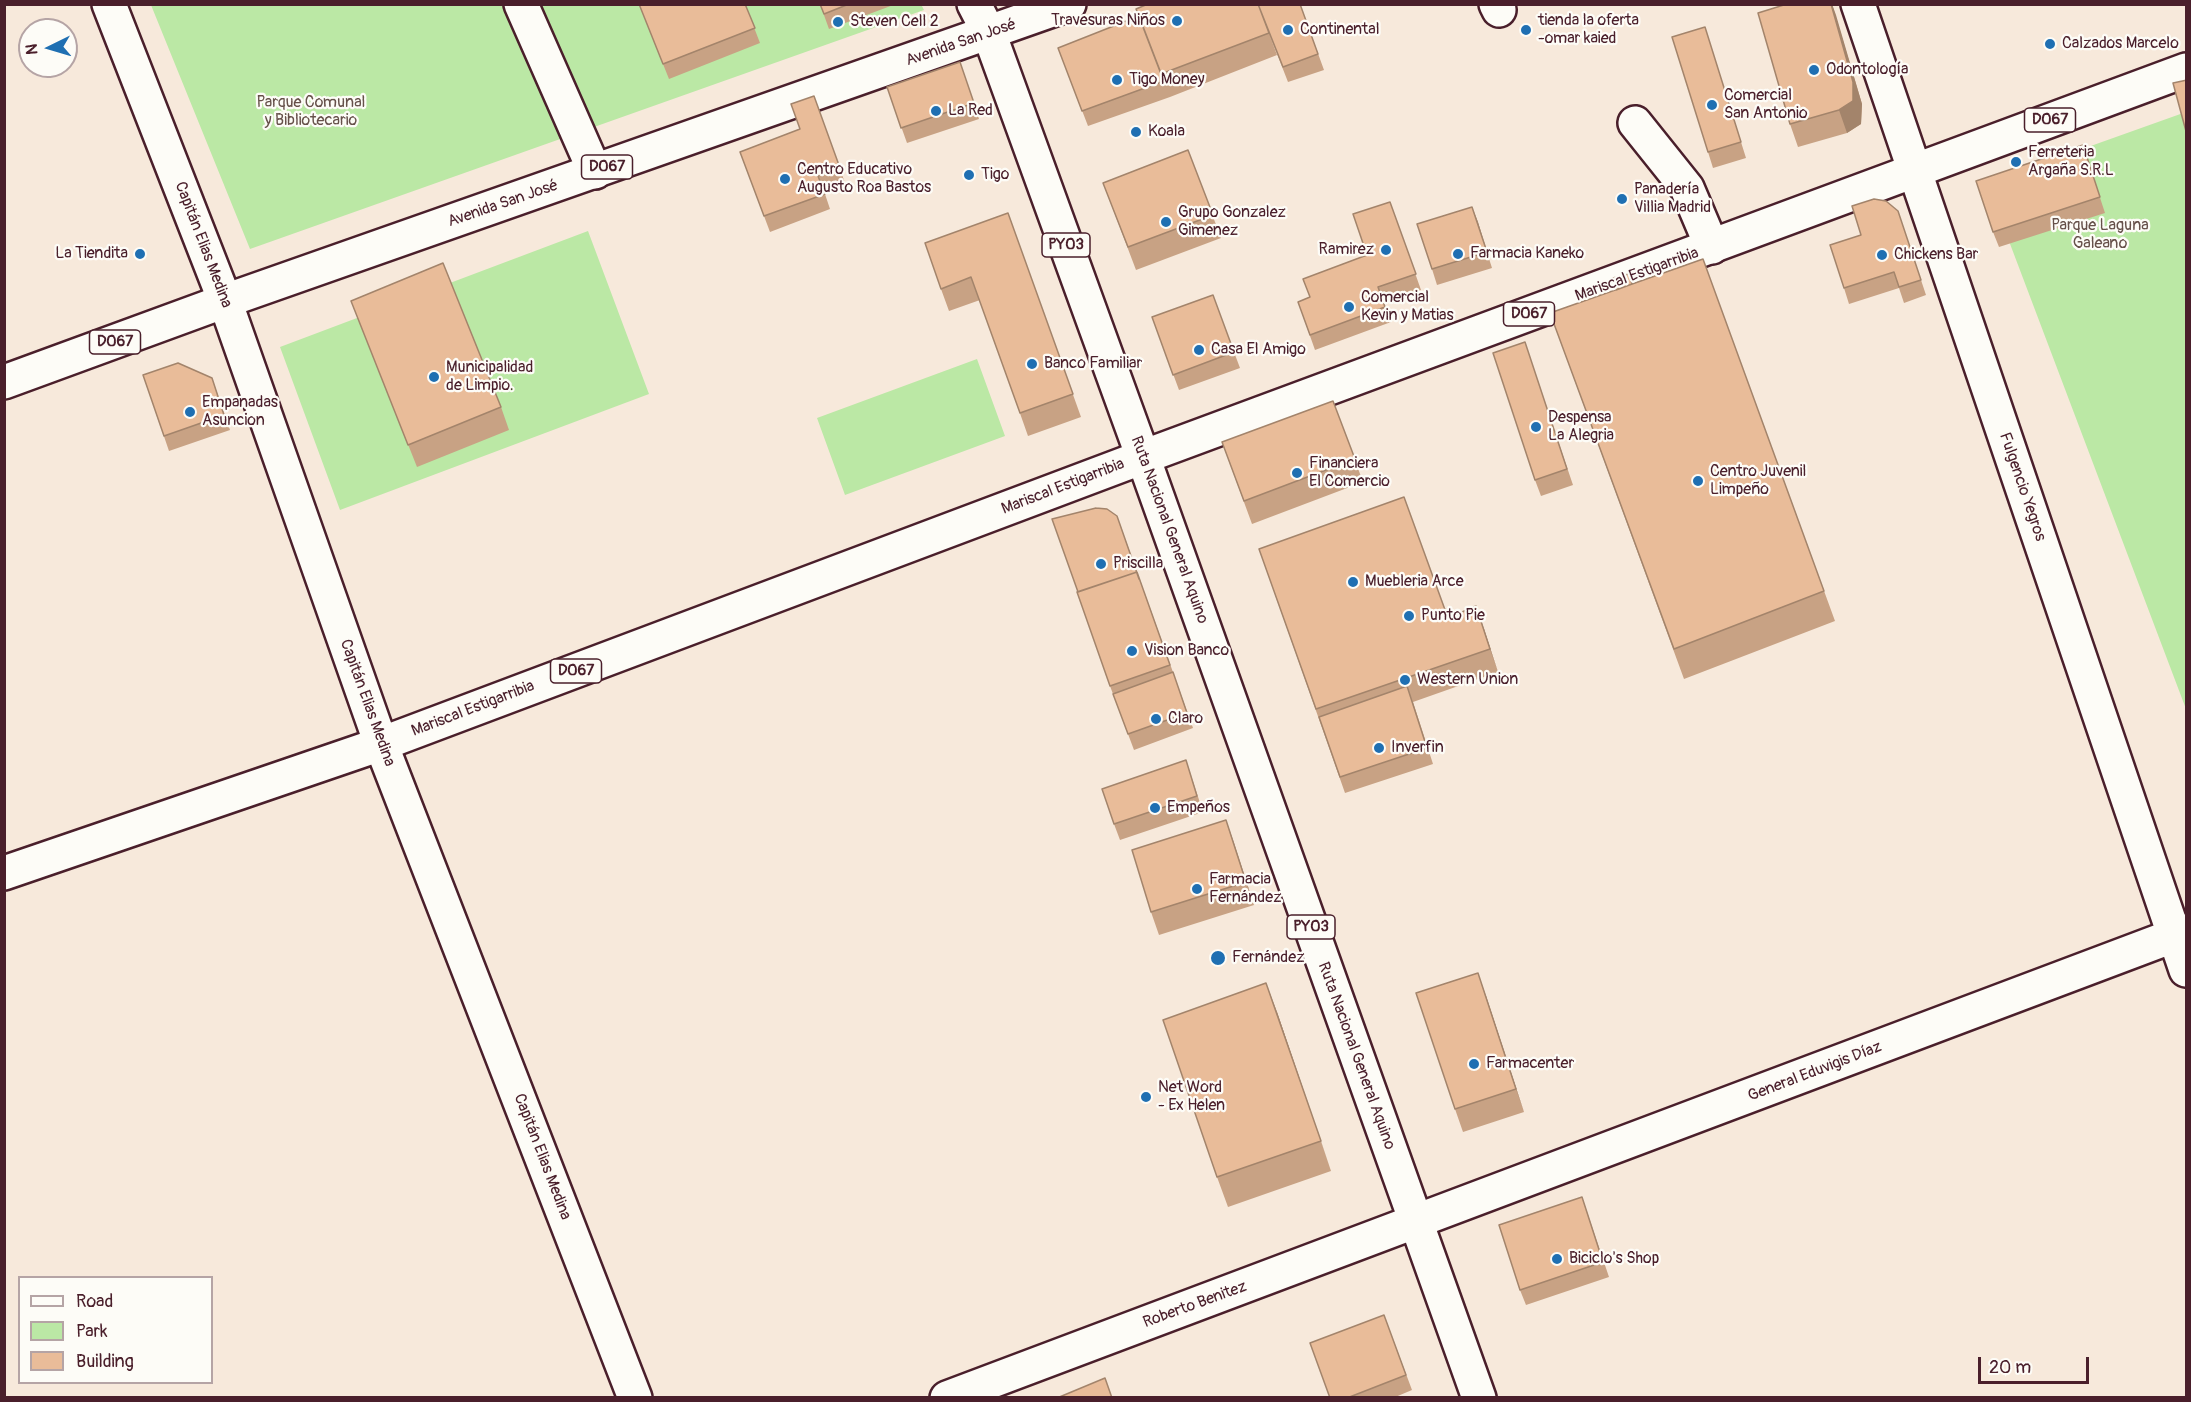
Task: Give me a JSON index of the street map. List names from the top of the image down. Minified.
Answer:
{"streets":{"main road":["Avenida San José","D067","Capitán Elias Medina","PY03","Mariscal Estigarribia","Fulgencio Yegros","Ruta Nacional General Aquino","General Eduvigis Díaz","Roberto Benitez"]},"crossings":[["Avenida San José","Capitán Elias Medina"],["Avenida San José","Ruta Nacional General Aquino"],["Capitán Elias Medina","Mariscal Estigarribia"],["Mariscal Estigarribia","Fulgencio Yegros"],["Mariscal Estigarribia","Ruta Nacional General Aquino"],["Fulgencio Yegros","General Eduvigis Díaz"],["Ruta Nacional General Aquino","General Eduvigis Díaz"],["Ruta Nacional General Aquino","Roberto Benitez"],["General Eduvigis Díaz","Roberto Benitez"]],"parks":["Parque Comunal y Bibliotecario","Parque Laguna Galeano"],"places":["Travesuras Niños","Steven Cell 2","Continental","tienda la oferta -omar kaied","Calzados Marcelo","Odontología","Tigo Money","Comercial San Antonio","La Red","Koala","Ferreteria Argaña S.R.L","Tigo","Centro Educativo Augusto Roa Bastos","Panadería Villia Madrid","Grupo Gonzalez Gimenez","Ramirez","La Tiendita","Farmacia Kaneko","Chickens Bar","Comercial Kevin y Matias","Casa El Amigo","Banco Familiar","Municipalidad de Limpio.","Empanadas Asuncion","Despensa La Alegria","Financiera El Comercio","Centro Juvenil Limpeño","Priscilla","Muebleria Arce","Punto Pie","Vision Banco","Western Union","Claro","Inverfin","Empeños","Farmacia Fernández","Fernández","Farmacenter","Net Word - Ex Helen","Biciclo's Shop"],"legend":["Road","Park","Building"],"scale_bar":"20 m","north":"left"}
